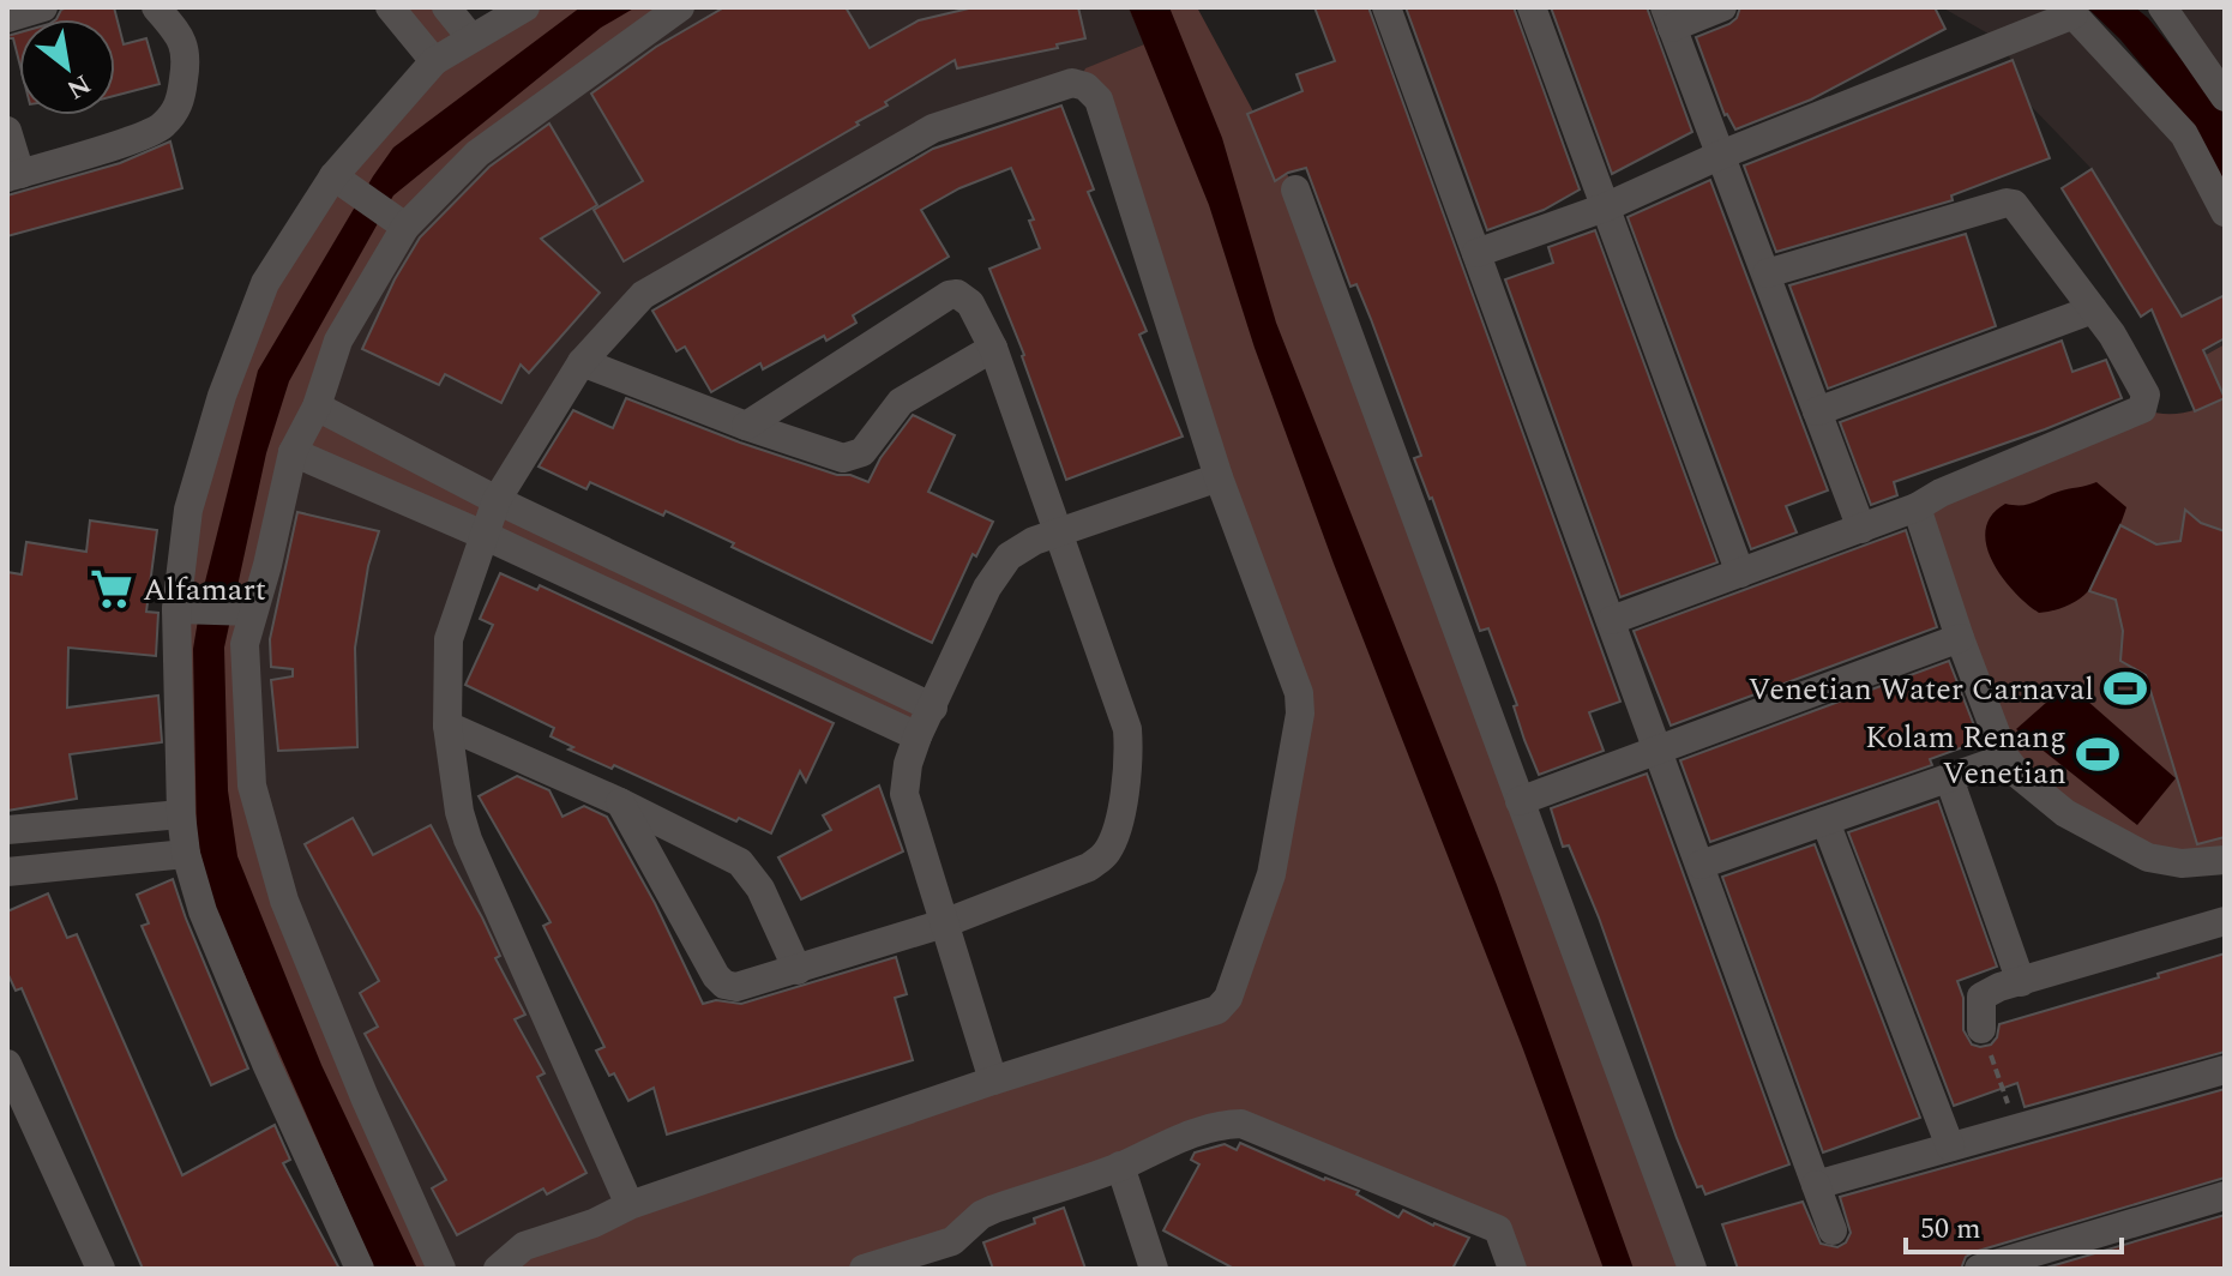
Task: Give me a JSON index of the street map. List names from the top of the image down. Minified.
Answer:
{"places":{"supermarket":["Alfamart"],"sports":["Venetian Water Carnaval","Kolam Renang Venetian"]},"scale_bar":"50 m","north":"bottom right"}
